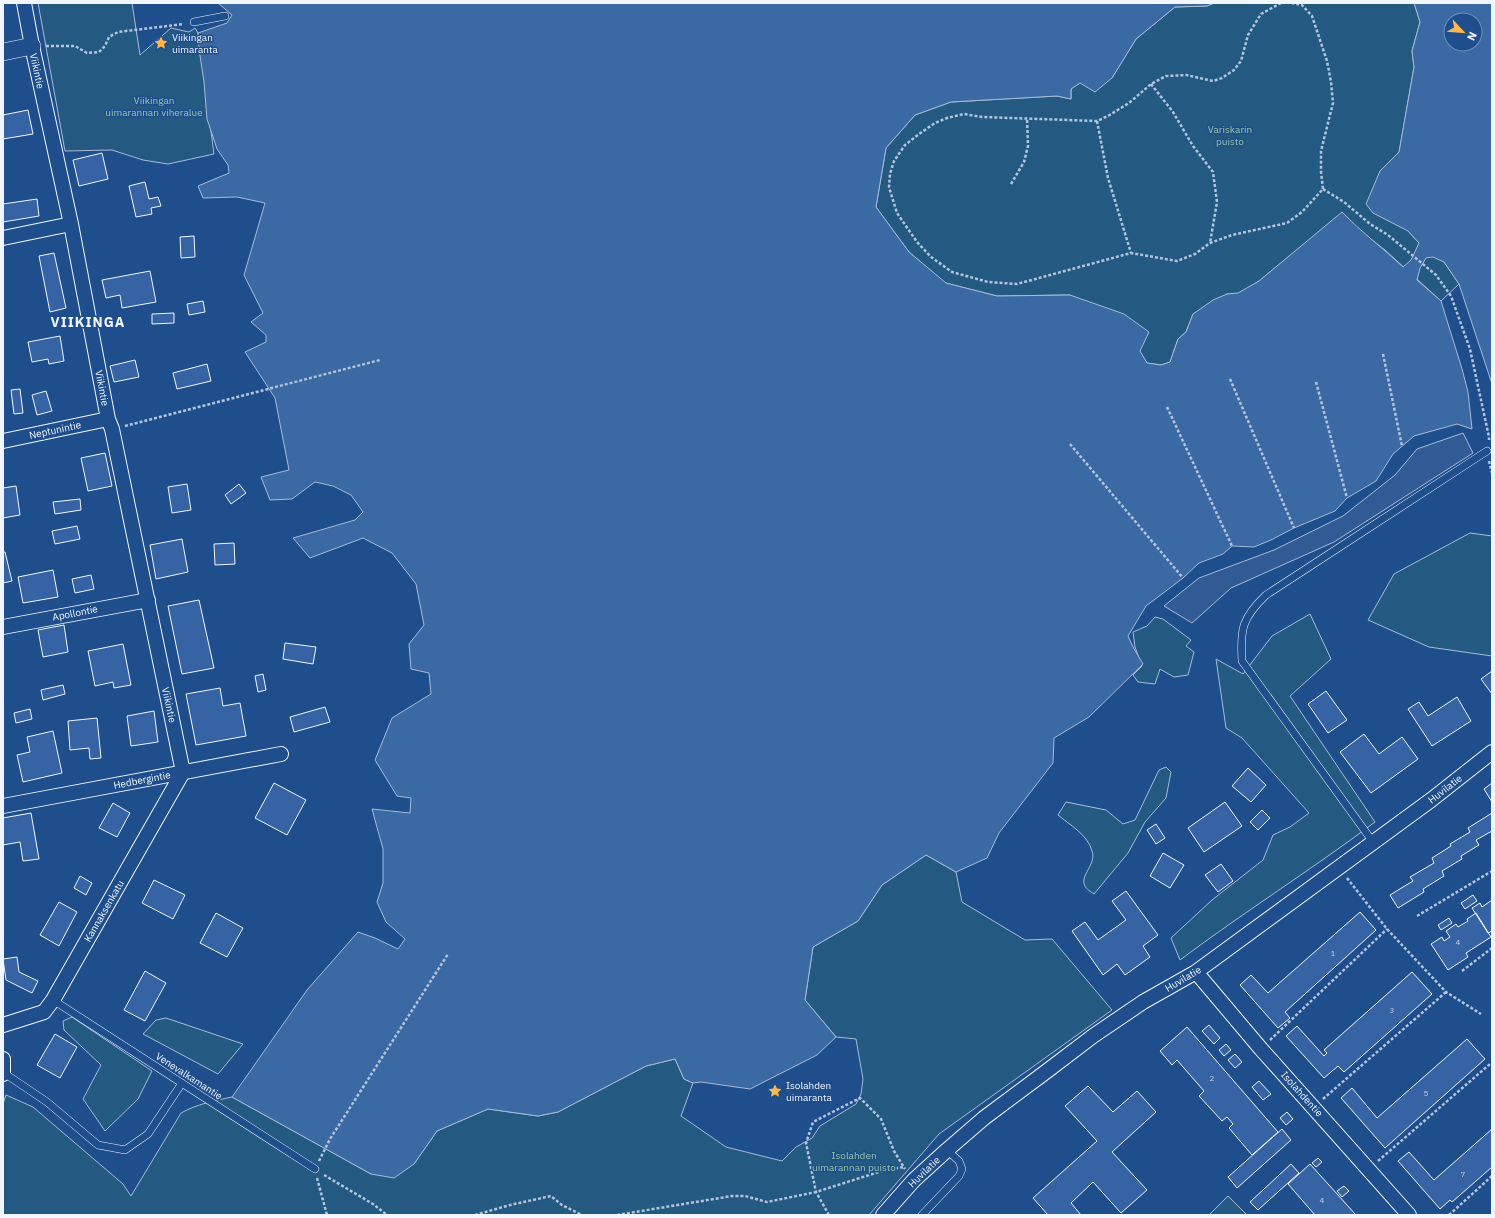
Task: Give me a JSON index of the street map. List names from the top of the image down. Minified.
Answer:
{"streets":{"street":["Viikintie","Neptunintie","Apollontie","Hedbergintie","Huvilatie","Kannaksenkatu","Isolahdentie"],"lane":["Venevalkamantie"]},"crossings":[["Viikintie","Neptunintie"],["Viikintie","Apollontie"],["Viikintie","Hedbergintie"],["Viikintie","Kannaksenkatu"],["Hedbergintie","Kannaksenkatu"],["Huvilatie","Isolahdentie"],["Kannaksenkatu","Venevalkamantie"]],"districts":["VIIKINGA"],"parks":["Viikingan uimarannan viheralue","Variskarin puisto","Isolahden uimarannan puisto"],"places":{"place":["Viikingan uimaranta","Isolahden uimaranta"]},"house_numbers":["4","1","3","2","5","7","4"],"north":"bottom right"}
